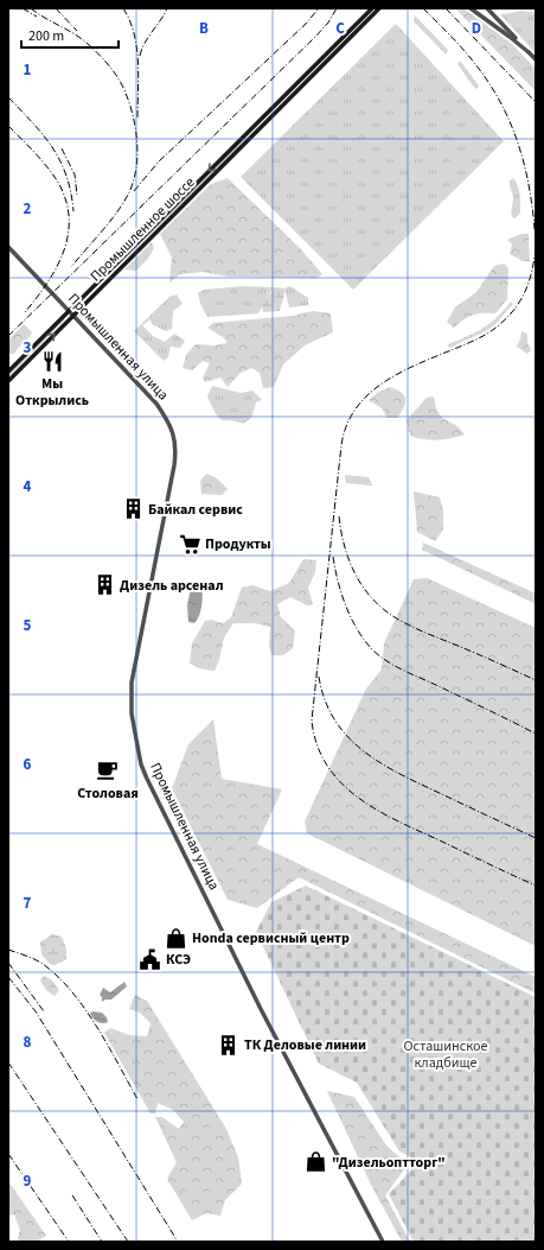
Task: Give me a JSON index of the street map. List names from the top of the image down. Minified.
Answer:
{"streets":{"main road":["Промышленное шоссе"],"street":["Промышленная улица"]},"crossings":[["Промышленное шоссе","Промышленная улица"]],"parks":["Осташинское кладбище"],"places":{"restaurant":["Мы Открылись"],"building":["Байкал сервис","Дизель арсенал","ТК Деловые линии"],"supermarket":["Продукты"],"cafe":["Столовая"],"shop":["Honda сервисный центр","\"Дизельоптторг\""],"public building":["КСЭ"]},"scale_bar":"200 m","grid":{"columns":["B","C","D"],"rows":["1","2","3","4","5","6","7","8","9"]}}
